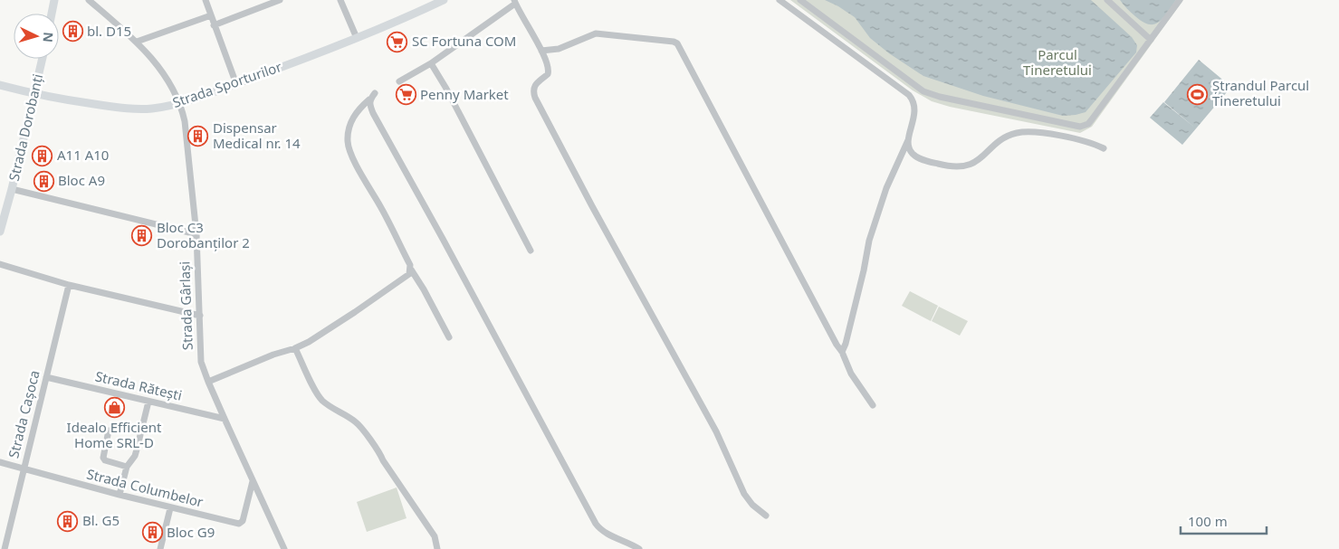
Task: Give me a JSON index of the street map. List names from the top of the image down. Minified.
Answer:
{"streets":{"main road":["Strada Sporturilor","Strada Dorobanți"],"street":["Strada Gârlași","Strada Rătești","Strada Cașoca","Strada Columbelor"]},"crossings":[["Strada Sporturilor","Strada Dorobanți"],["Strada Sporturilor","Strada Gârlași"],["Strada Gârlași","Strada Rătești"],["Strada Gârlași","Strada Columbelor"],["Strada Rătești","Strada Cașoca"],["Strada Cașoca","Strada Columbelor"]],"parks":["Parcul Tineretului"],"places":{"building":["bl. D15","Dispensar Medical nr. 14","A11 A10","Bloc A9","Bloc C3 Dorobanților 2","Bl. G5","Bloc G9"],"supermarket":["SC Fortuna COM","Penny Market"],"sports":["Ștrandul Parcul Tineretului"],"shop":["Idealo Efficient Home SRL-D"]},"scale_bar":"100 m","north":"right"}
